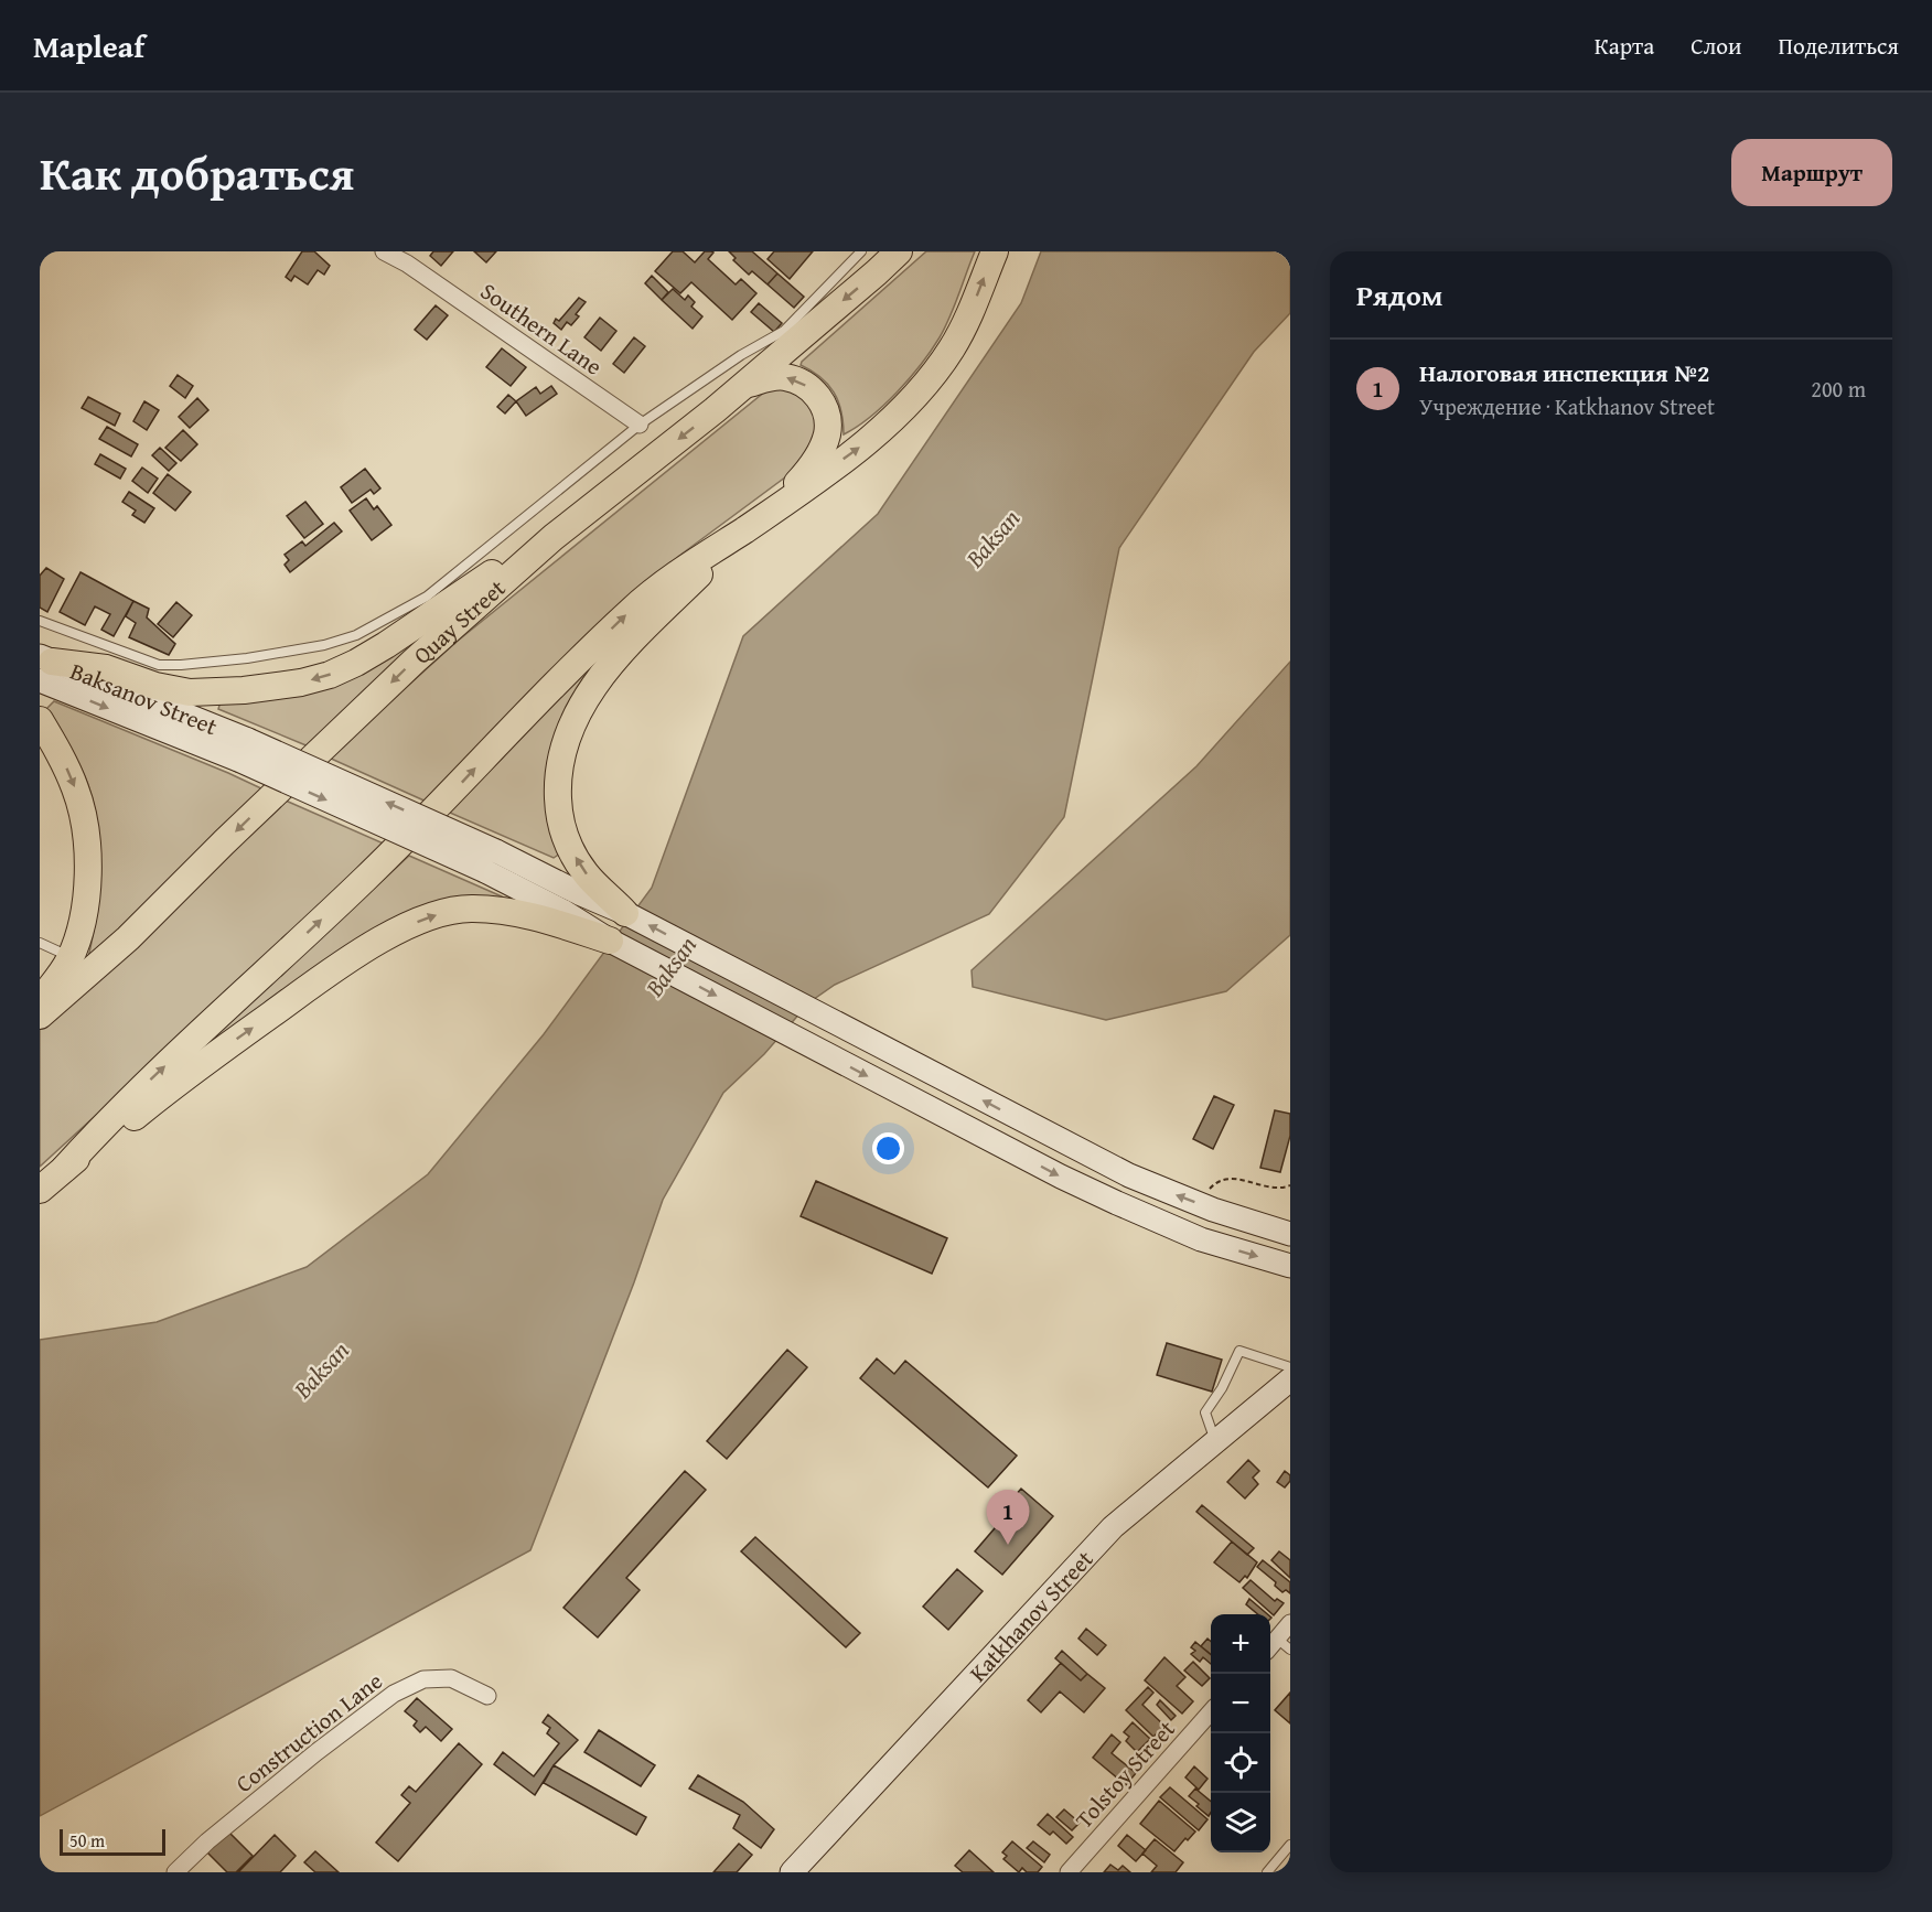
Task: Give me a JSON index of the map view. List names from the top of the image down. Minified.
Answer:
{"streets":{"main road":["Quay Street","Baksanov Street","Katkhanov Street"],"street":["Southern Lane","Construction Lane","Tolstoy Street"]},"water":["Baksan"],"scale_bar":"50 m","page":{"header":"Mapleaf","nav":["Карта","Слои","Поделиться"],"title":"Как добраться","buttons":"Маршрут","heading":"Рядом","list":[{"mark":"1","name":"Налоговая инспекция №2","note":"Учреждение · Katkhanov Street","value":"200 m"}],"pins":"1","map_buttons":["+","−"],"scale":"50 m"}}
